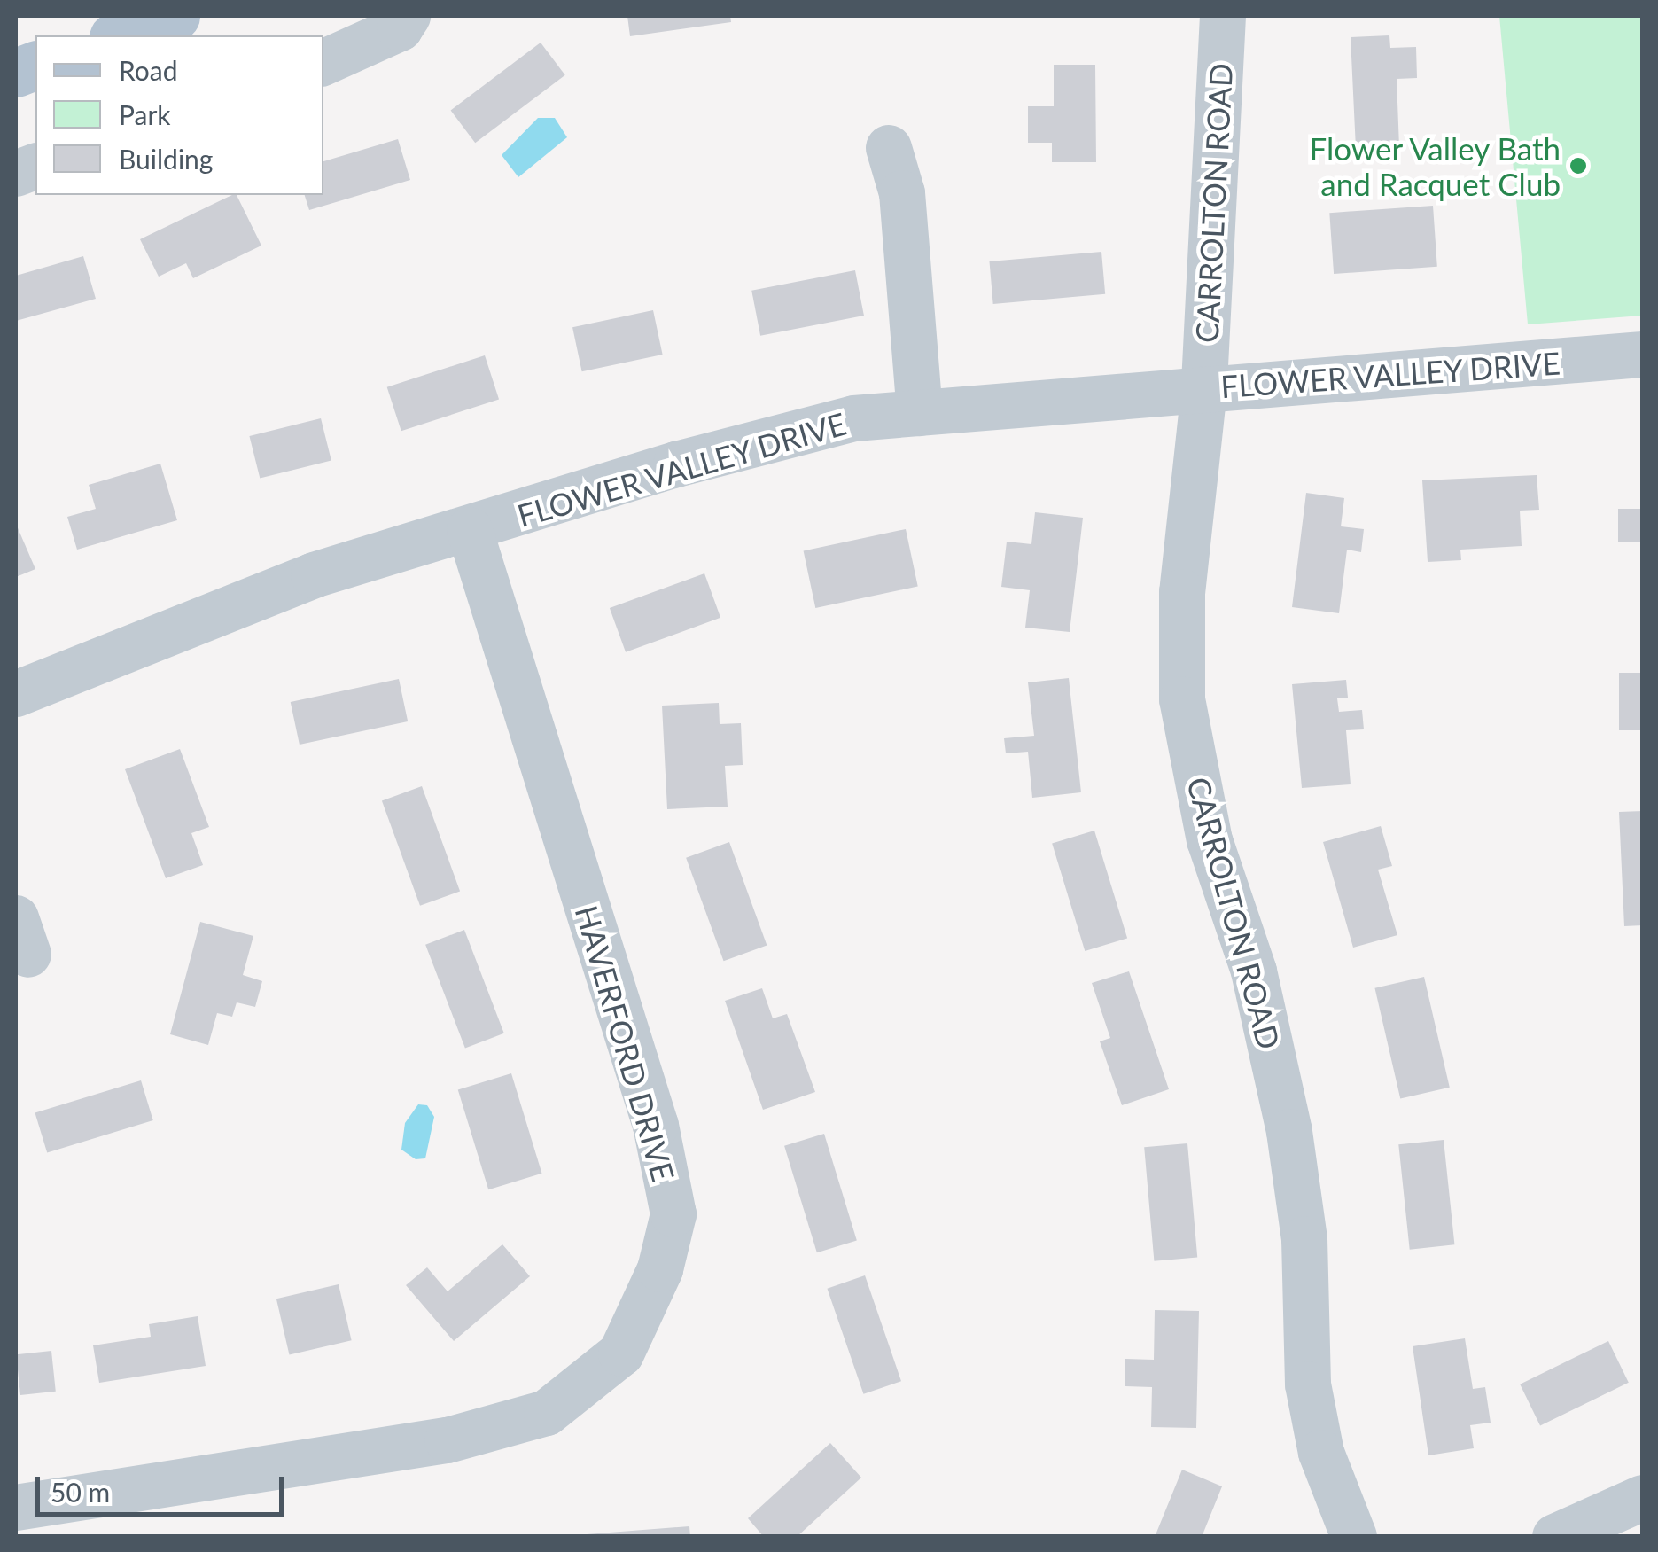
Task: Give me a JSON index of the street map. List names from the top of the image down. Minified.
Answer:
{"streets":{"street":["CARROLTON ROAD","FLOWER VALLEY DRIVE","HAVERFORD DRIVE"]},"crossings":[["CARROLTON ROAD","FLOWER VALLEY DRIVE"],["FLOWER VALLEY DRIVE","HAVERFORD DRIVE"]],"places":["Flower Valley Bath and Racquet Club"],"legend":["Road","Park","Building"],"scale_bar":"50 m"}
